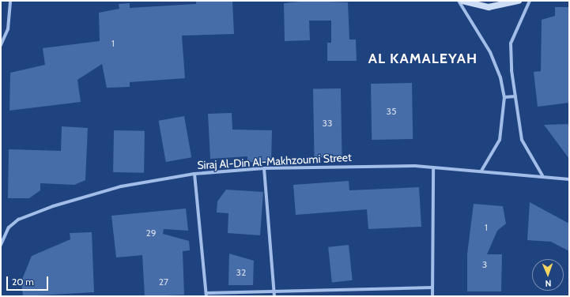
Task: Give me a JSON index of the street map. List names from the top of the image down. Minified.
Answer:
{"streets":{"street":["Siraj Al-Din Al-Makhzoumi Street"]},"districts":["AL KAMALEYAH"],"house_numbers":["1","35","33","1","29","3","32","27"],"scale_bar":"20 m","north":"bottom"}
